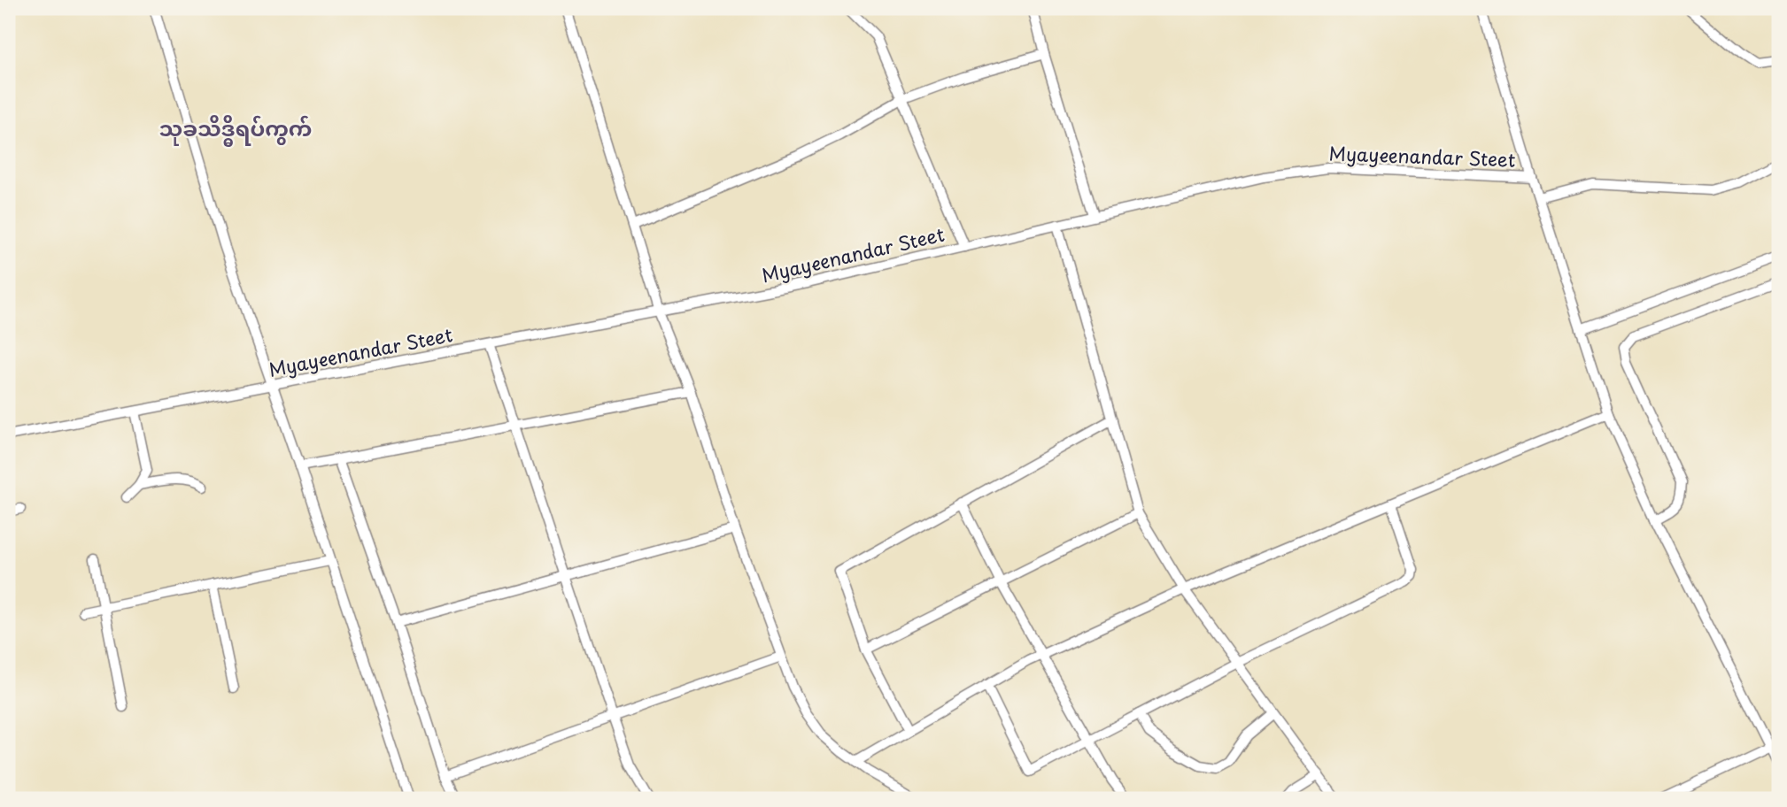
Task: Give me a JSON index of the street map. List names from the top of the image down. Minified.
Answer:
{"streets":{"street":["Myayeenandar Steet"]},"districts":["သုခသိဒ္ဓိရပ်ကွက်"]}
